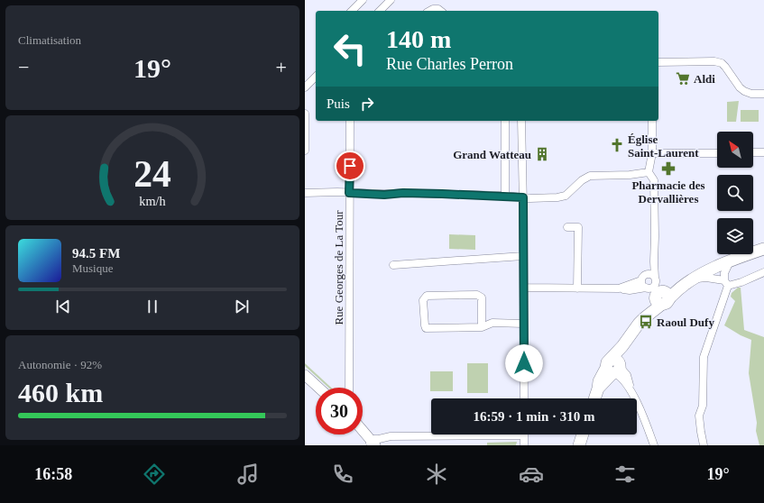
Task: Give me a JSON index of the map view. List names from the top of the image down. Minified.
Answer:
{"streets":{"street":["Rue Georges de La Tour"]},"places":{"supermarket":["Aldi"],"church":["Église Saint-Laurent"],"building":["Grand Watteau"],"pharmacy":["Pharmacie des Dervallières"],"bus stop":["Raoul Dufy"]},"north":"top left","page":{"tile":["Climatisation",["Autonomie · 92%","460 km"]],"turn":["140 m","Rue Charles Perron"],"heat":["−","19°","+"],"then":"Puis","song":["94.5 FM","Musique"],"limit":"30","trip":"16:59 · 1 min · 310 m","tabs":["16:58","19°"],"gauge":["24","km/h"]}}
